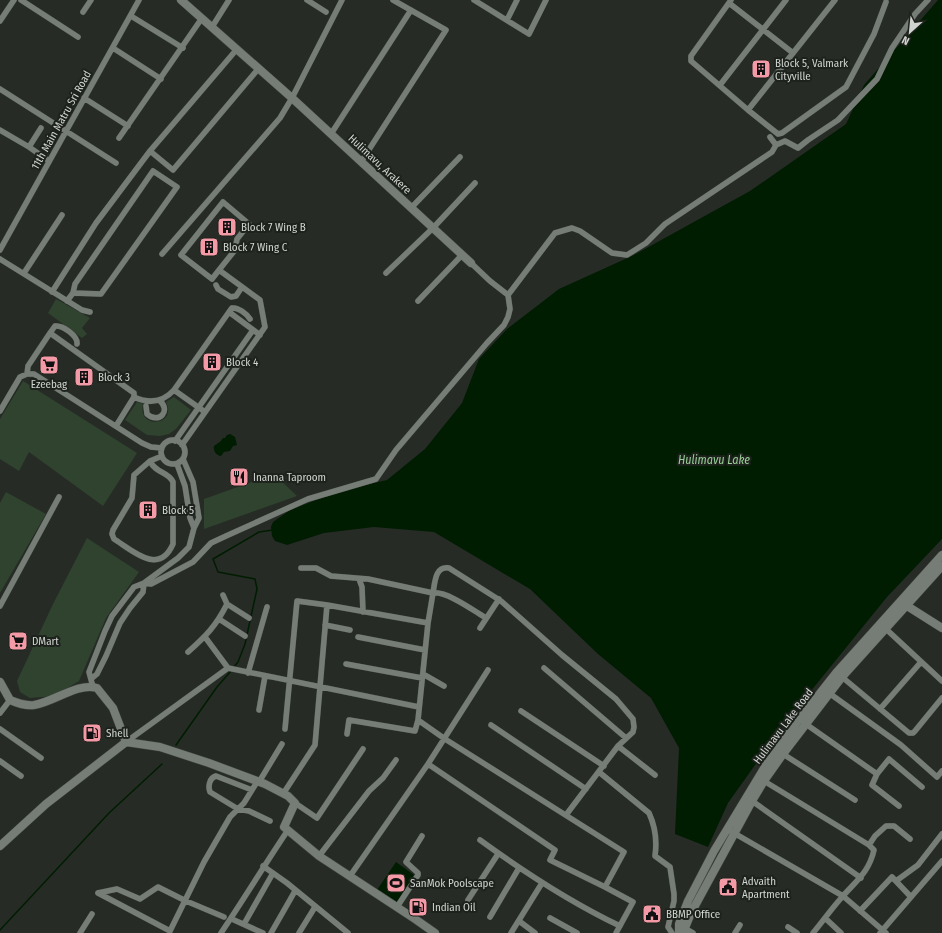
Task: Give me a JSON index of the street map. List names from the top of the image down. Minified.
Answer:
{"streets":{"main road":["Hulimavu, Arakere","Hulimavu Lake Road"],"street":["11th Main Matru Sri Road"]},"water":["Hulimavu Lake"],"places":{"building":["Block 5, Valmark Cityville","Block 7 Wing B","Block 7 Wing C","Block 4","Block 3","Block 5"],"supermarket":["Ezeebag","DMart"],"restaurant":["Inanna Taproom"],"fuel station":["Shell","Indian Oil"],"sports":["SanMok Poolscape"],"public building":["Advaith Apartment","BBMP Office"]},"north":"bottom left"}
